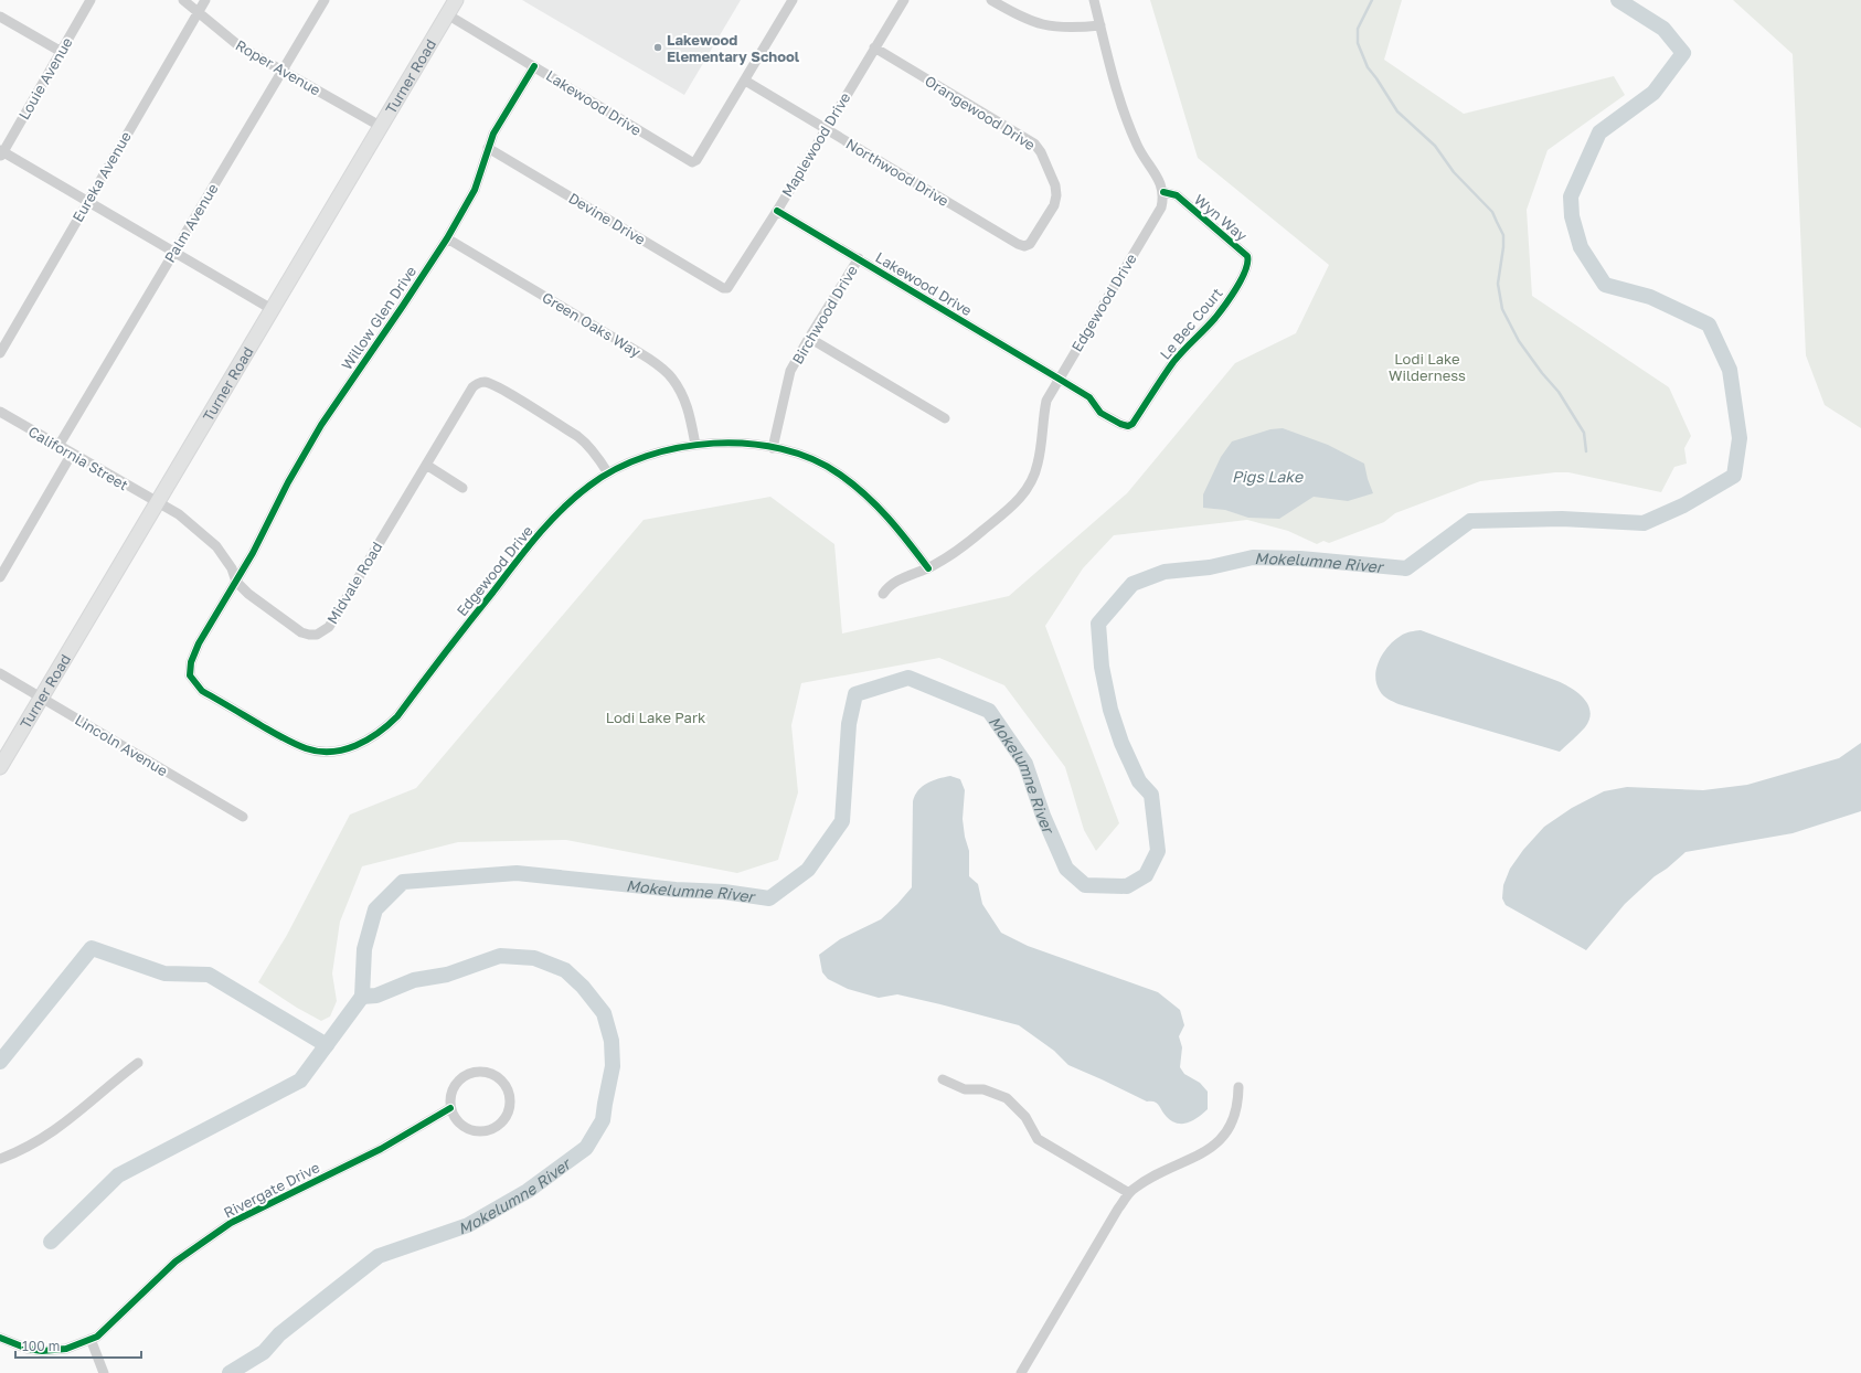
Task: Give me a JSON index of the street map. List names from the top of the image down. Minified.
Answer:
{"streets":{"main road":["Turner Road"],"street":["Roper Avenue","Louie Avenue","Lakewood Drive","Orangewood Drive","Maplewood Drive","Northwood Drive","Eureka Avenue","Wyn Way","Devine Drive","Palm Avenue","Edgewood Drive","Birchwood Drive","Willow Glen Drive","Le Bec Court","Green Oaks Way","California Street","Midvale Road","Lincoln Avenue","Rivergate Drive"]},"crossings":[["Roper Avenue","Turner Road"],["Roper Avenue","Eureka Avenue"],["Roper Avenue","Palm Avenue"],["Turner Road","Lakewood Drive"],["Turner Road","California Street"],["Turner Road","Lincoln Avenue"],["Lakewood Drive","Maplewood Drive"],["Lakewood Drive","Northwood Drive"],["Lakewood Drive","Edgewood Drive"],["Lakewood Drive","Birchwood Drive"],["Lakewood Drive","Willow Glen Drive"],["Lakewood Drive","Le Bec Court"],["Orangewood Drive","Maplewood Drive"],["Orangewood Drive","Northwood Drive"],["Maplewood Drive","Northwood Drive"],["Maplewood Drive","Devine Drive"],["Wyn Way","Edgewood Drive"],["Wyn Way","Le Bec Court"],["Devine Drive","Willow Glen Drive"],["Palm Avenue","California Street"],["Edgewood Drive","Birchwood Drive"],["Edgewood Drive","Willow Glen Drive"],["Edgewood Drive","Le Bec Court"],["Edgewood Drive","Green Oaks Way"],["Edgewood Drive","Midvale Road"],["Willow Glen Drive","Green Oaks Way"],["Willow Glen Drive","Midvale Road"]],"water":["Pigs Lake","Mokelumne River"],"parks":["Lodi Lake Wilderness","Lodi Lake Park"],"places":["Lakewood Elementary School"],"scale_bar":"100 m"}
